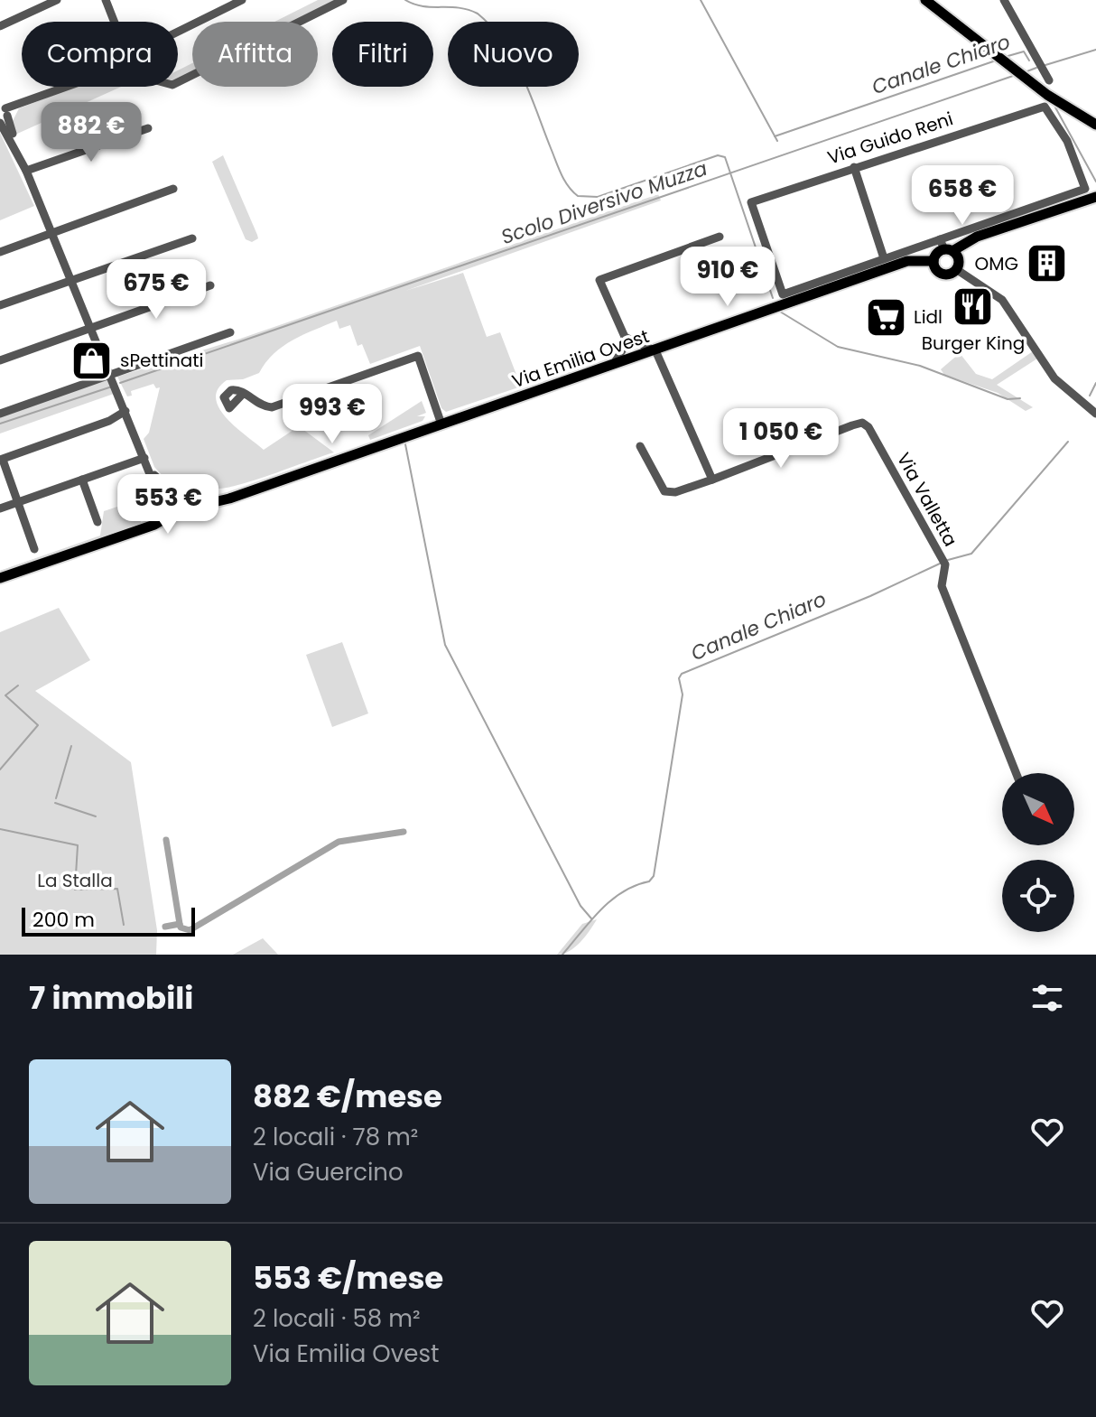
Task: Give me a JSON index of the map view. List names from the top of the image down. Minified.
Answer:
{"streets":{"main road":["Via Emilia Ovest"],"street":["Via Guido Reni","Via Valletta"]},"water":["Canale Chiaro","Scolo Diversivo Muzza"],"parks":["La Stalla"],"places":{"building":["OMG"],"restaurant":["Burger King"],"supermarket":["Lidl"],"shop":["sPettinati"]},"scale_bar":"200 m","north":"bottom right","page":{"chip":["Compra","Affitta","Filtri","Nuovo"],"price":["882 €","658 €","910 €","675 €","993 €","1 050 €","553 €"],"scale":"200 m","heading":"7 immobili","list":[{"name":"882 €/mese","note":"2 locali · 78 m² · Via Guercino"},{"name":"553 €/mese","note":"2 locali · 58 m² · Via Emilia Ovest"}]}}
